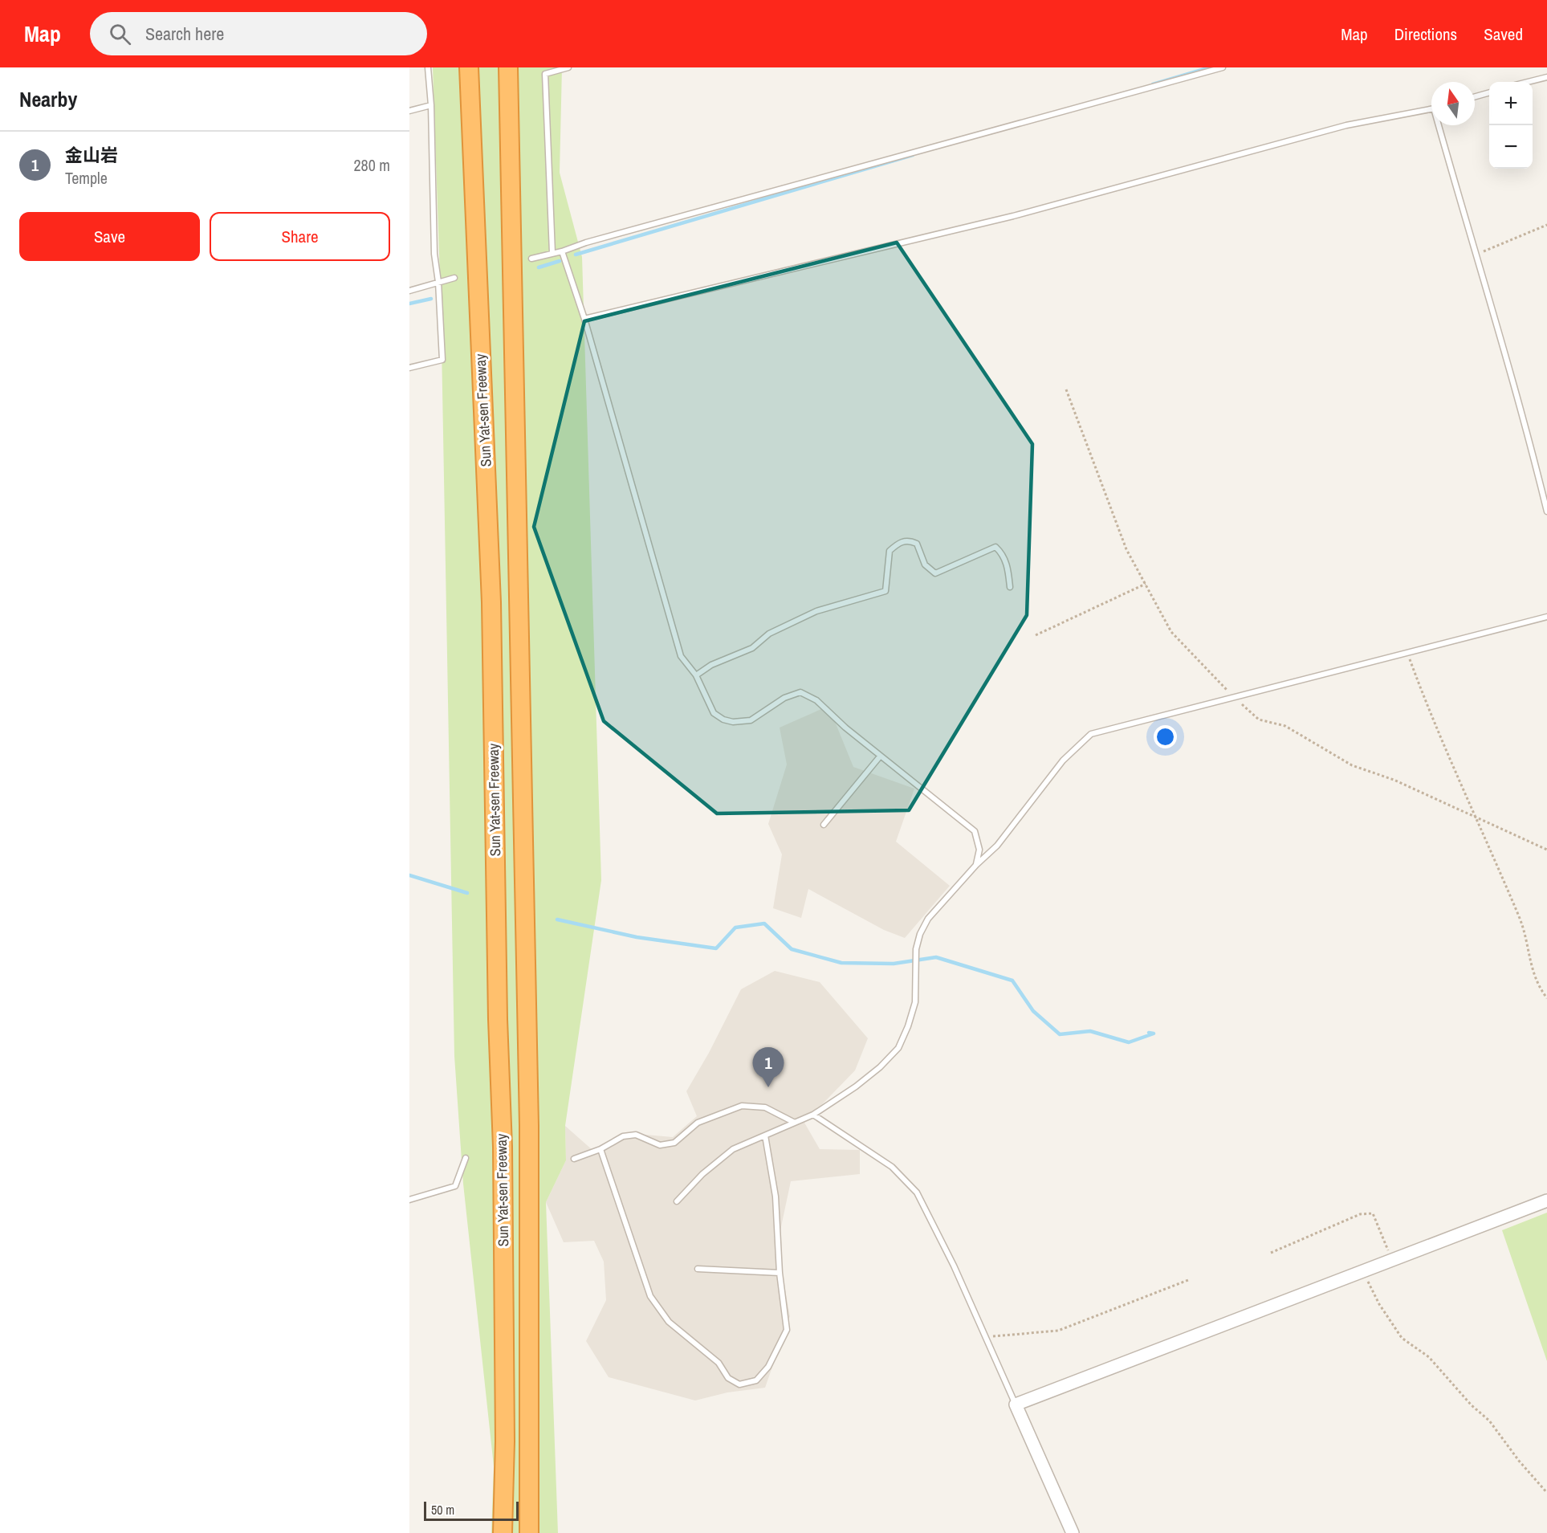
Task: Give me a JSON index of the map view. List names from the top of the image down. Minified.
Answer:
{"streets":{"highway":["Sun Yat-sen Freeway"]},"scale_bar":"50 m","north":"top","page":{"header":"Map","search":"Search here","nav":["Map","Directions","Saved"],"heading":"Nearby","map_buttons":["+","−"],"list":[{"mark":"1","name":"金山岩","note":"Temple","value":"280 m"}],"buttons":["Save","Share"],"pins":"1","scale":"50 m"}}
